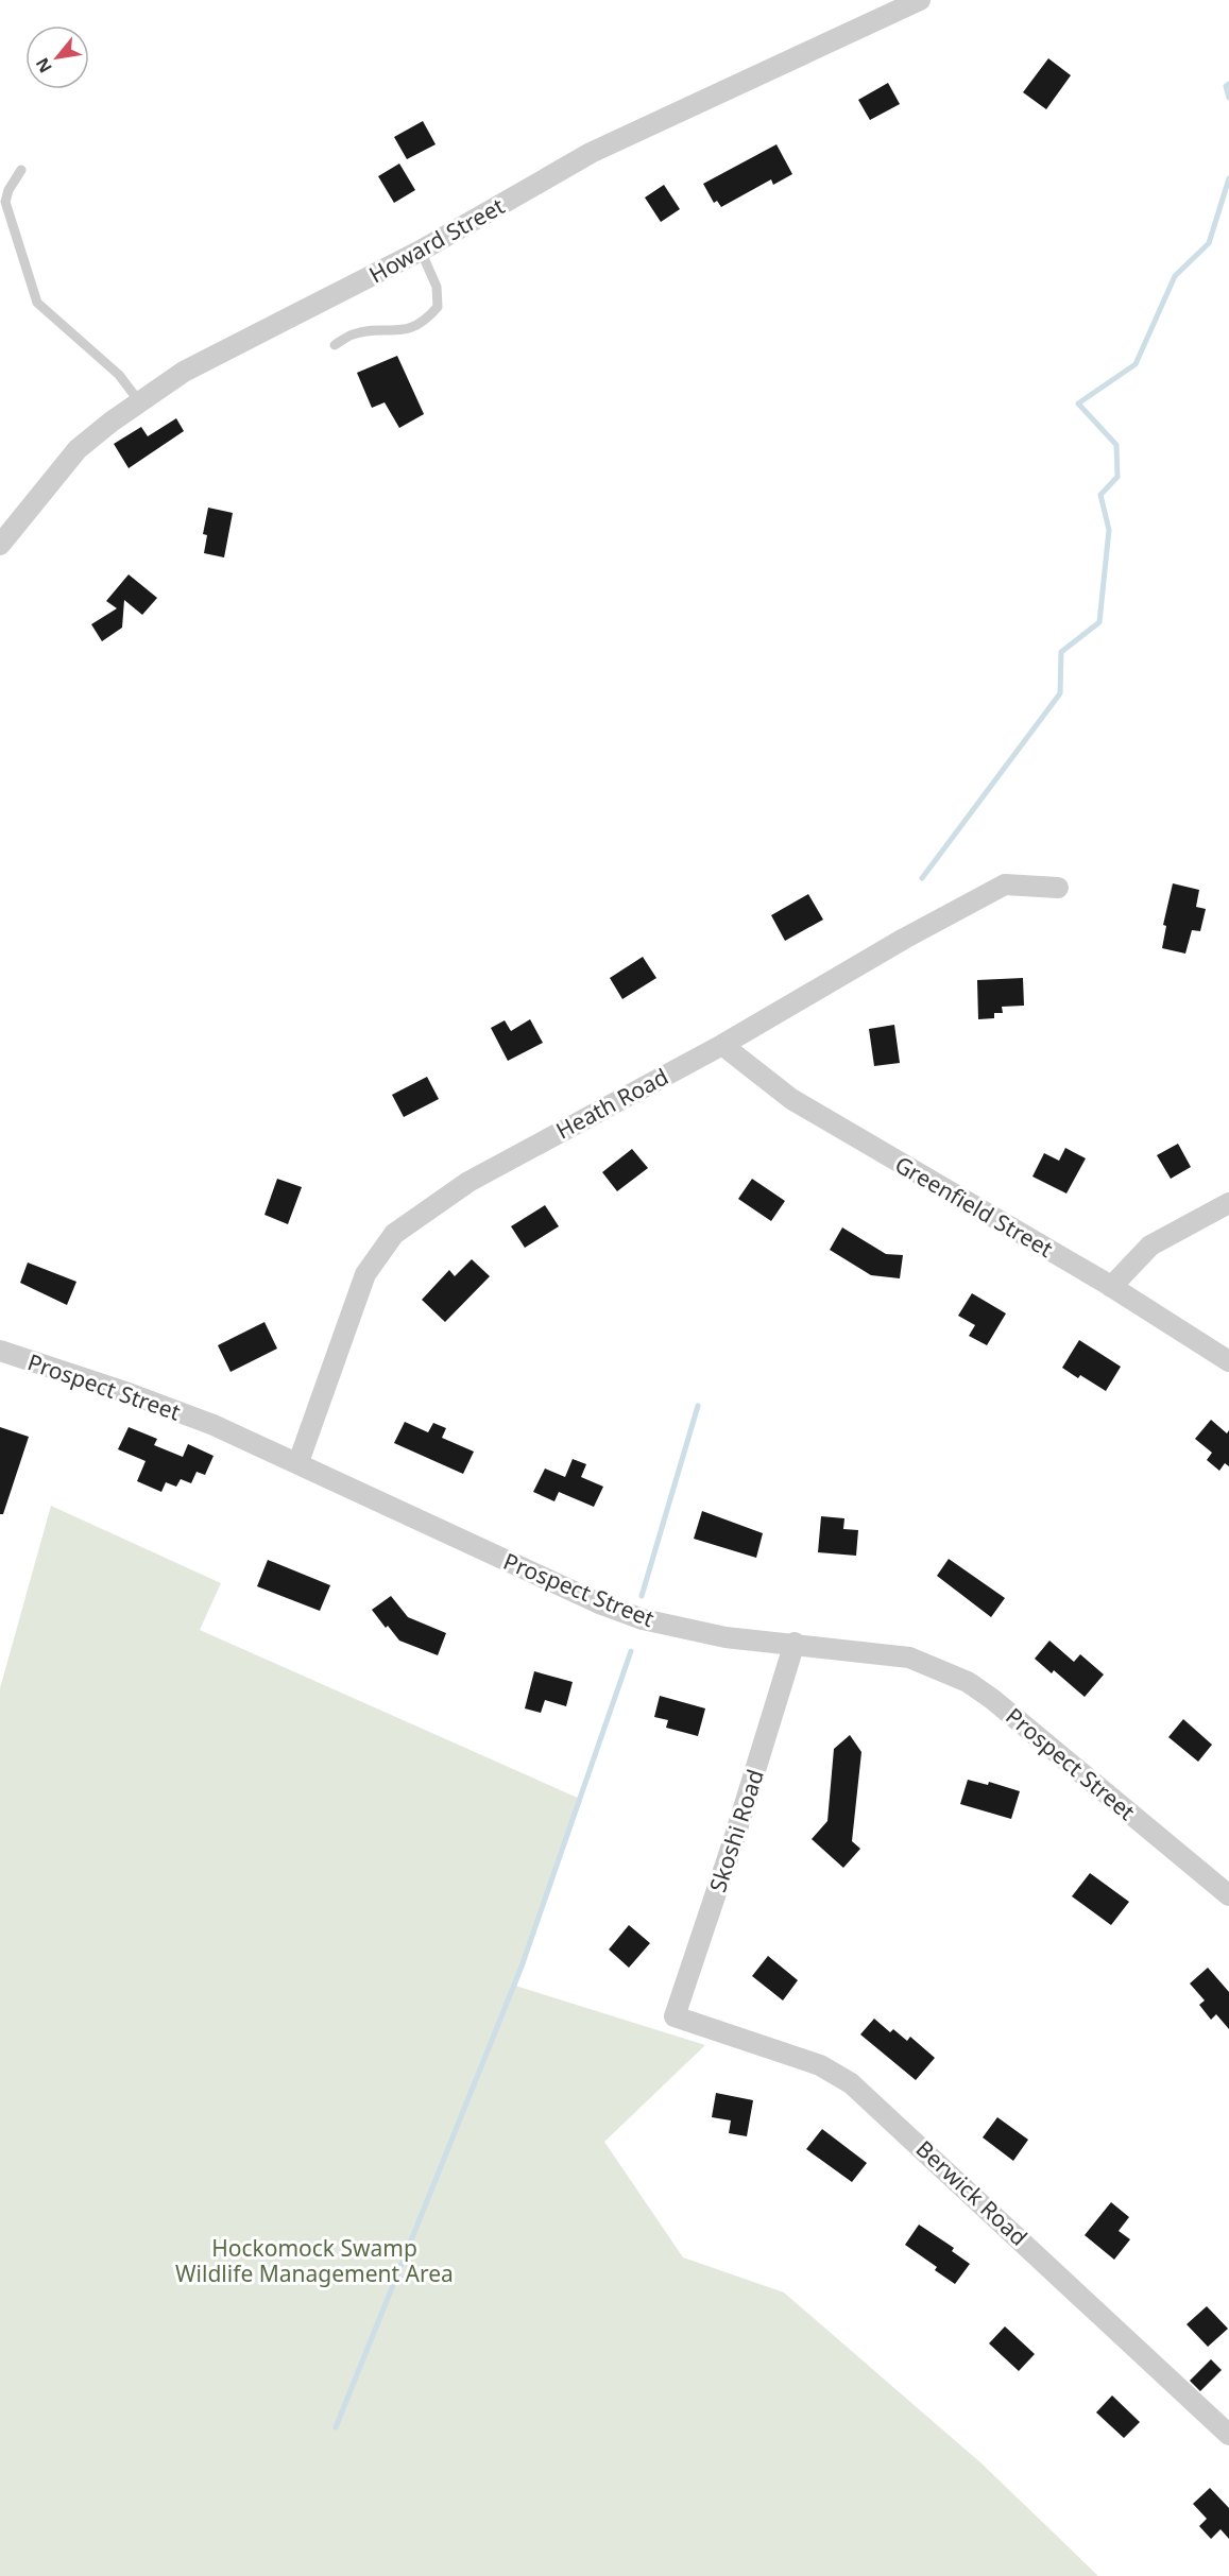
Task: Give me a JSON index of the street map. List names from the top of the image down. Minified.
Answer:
{"streets":{"street":["Howard Street","Heath Road","Greenfield Street","Prospect Street","Skoshi Road","Berwick Road"]},"crossings":[["Heath Road","Greenfield Street"],["Heath Road","Prospect Street"],["Prospect Street","Skoshi Road"],["Skoshi Road","Berwick Road"]],"parks":["Hockomock Swamp Wildlife Management Area"],"north":"bottom left"}
